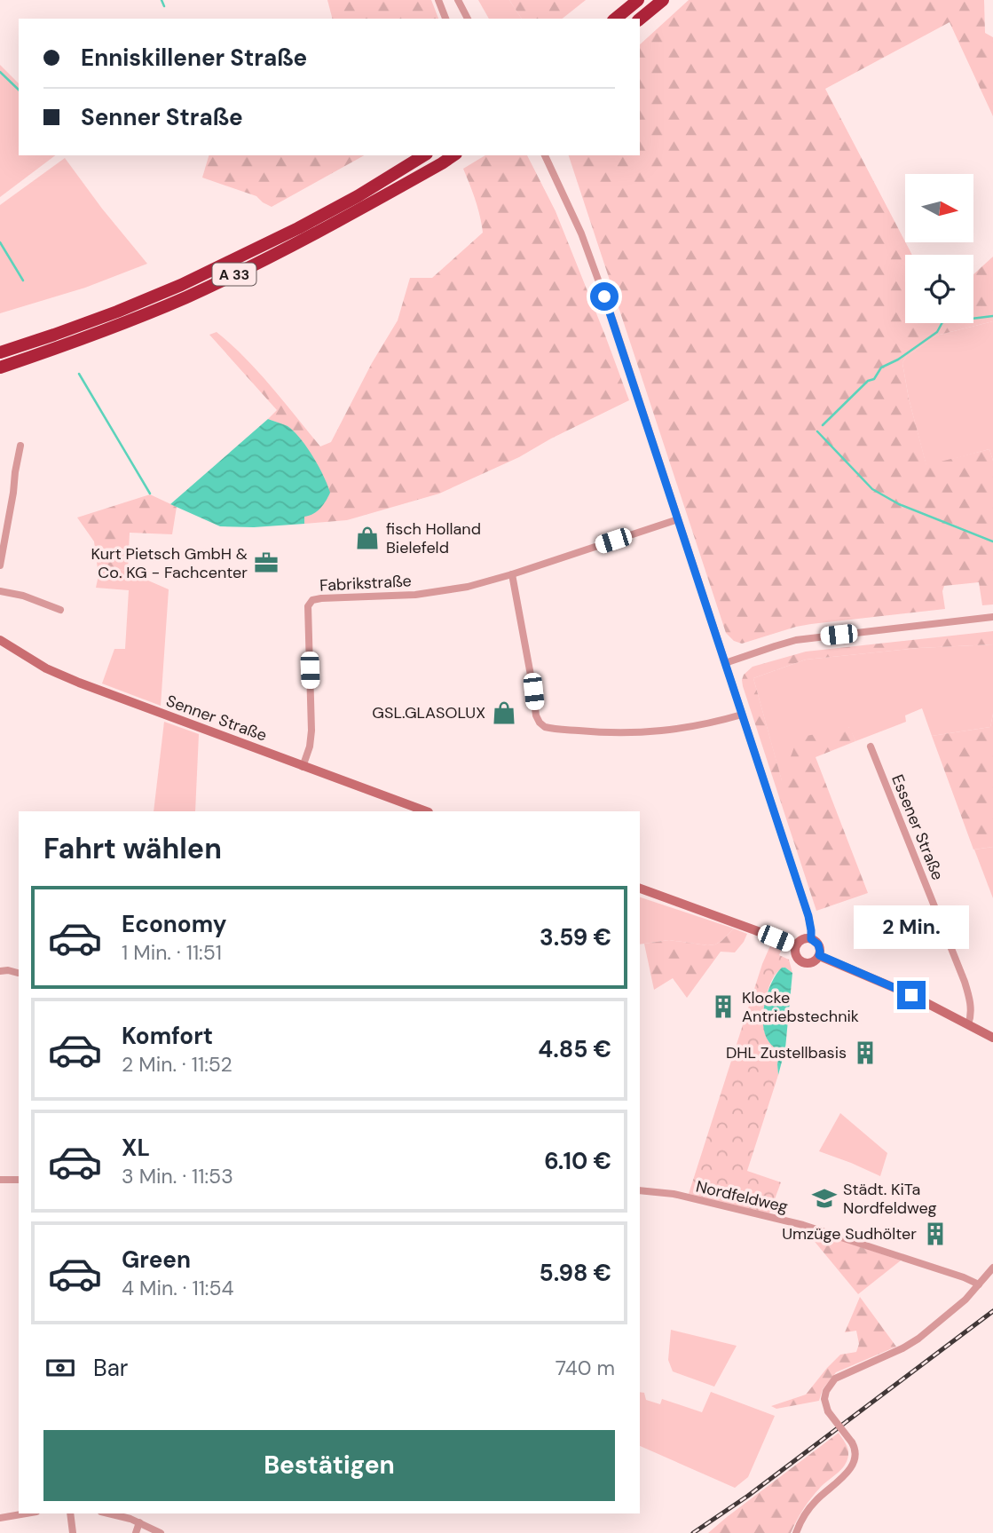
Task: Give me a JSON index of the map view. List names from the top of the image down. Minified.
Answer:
{"streets":{"highway":["A 33"],"street":["Fabrikstraße","Senner Straße","Essener Straße","Nordfeldweg"]},"crossings":[["Fabrikstraße","Senner Straße"]],"places":{"shop":["fisch Holland Bielefeld","GSL.GLASOLUX"],"office":["Kurt Pietsch GmbH & Co. KG - Fachcenter"],"building":["Klocke Antriebstechnik","DHL Zustellbasis","Umzüge Sudhölter"],"school or university":["Städt. KiTa Nordfeldweg"]},"north":"right","page":{"banner":["Enniskillener Straße","Senner Straße"],"heading":"Fahrt wählen","list":[{"name":"Economy","note":"1 Min. · 11:51","value":"3.59 €"},{"name":"Komfort","note":"2 Min. · 11:52","value":"4.85 €"},{"name":"XL","note":"3 Min. · 11:53","value":"6.10 €"},{"name":"Green","note":"4 Min. · 11:54","value":"5.98 €"}],"bubble":"2 Min.","pay":["Bar","740 m"],"buttons":"Bestätigen"}}
